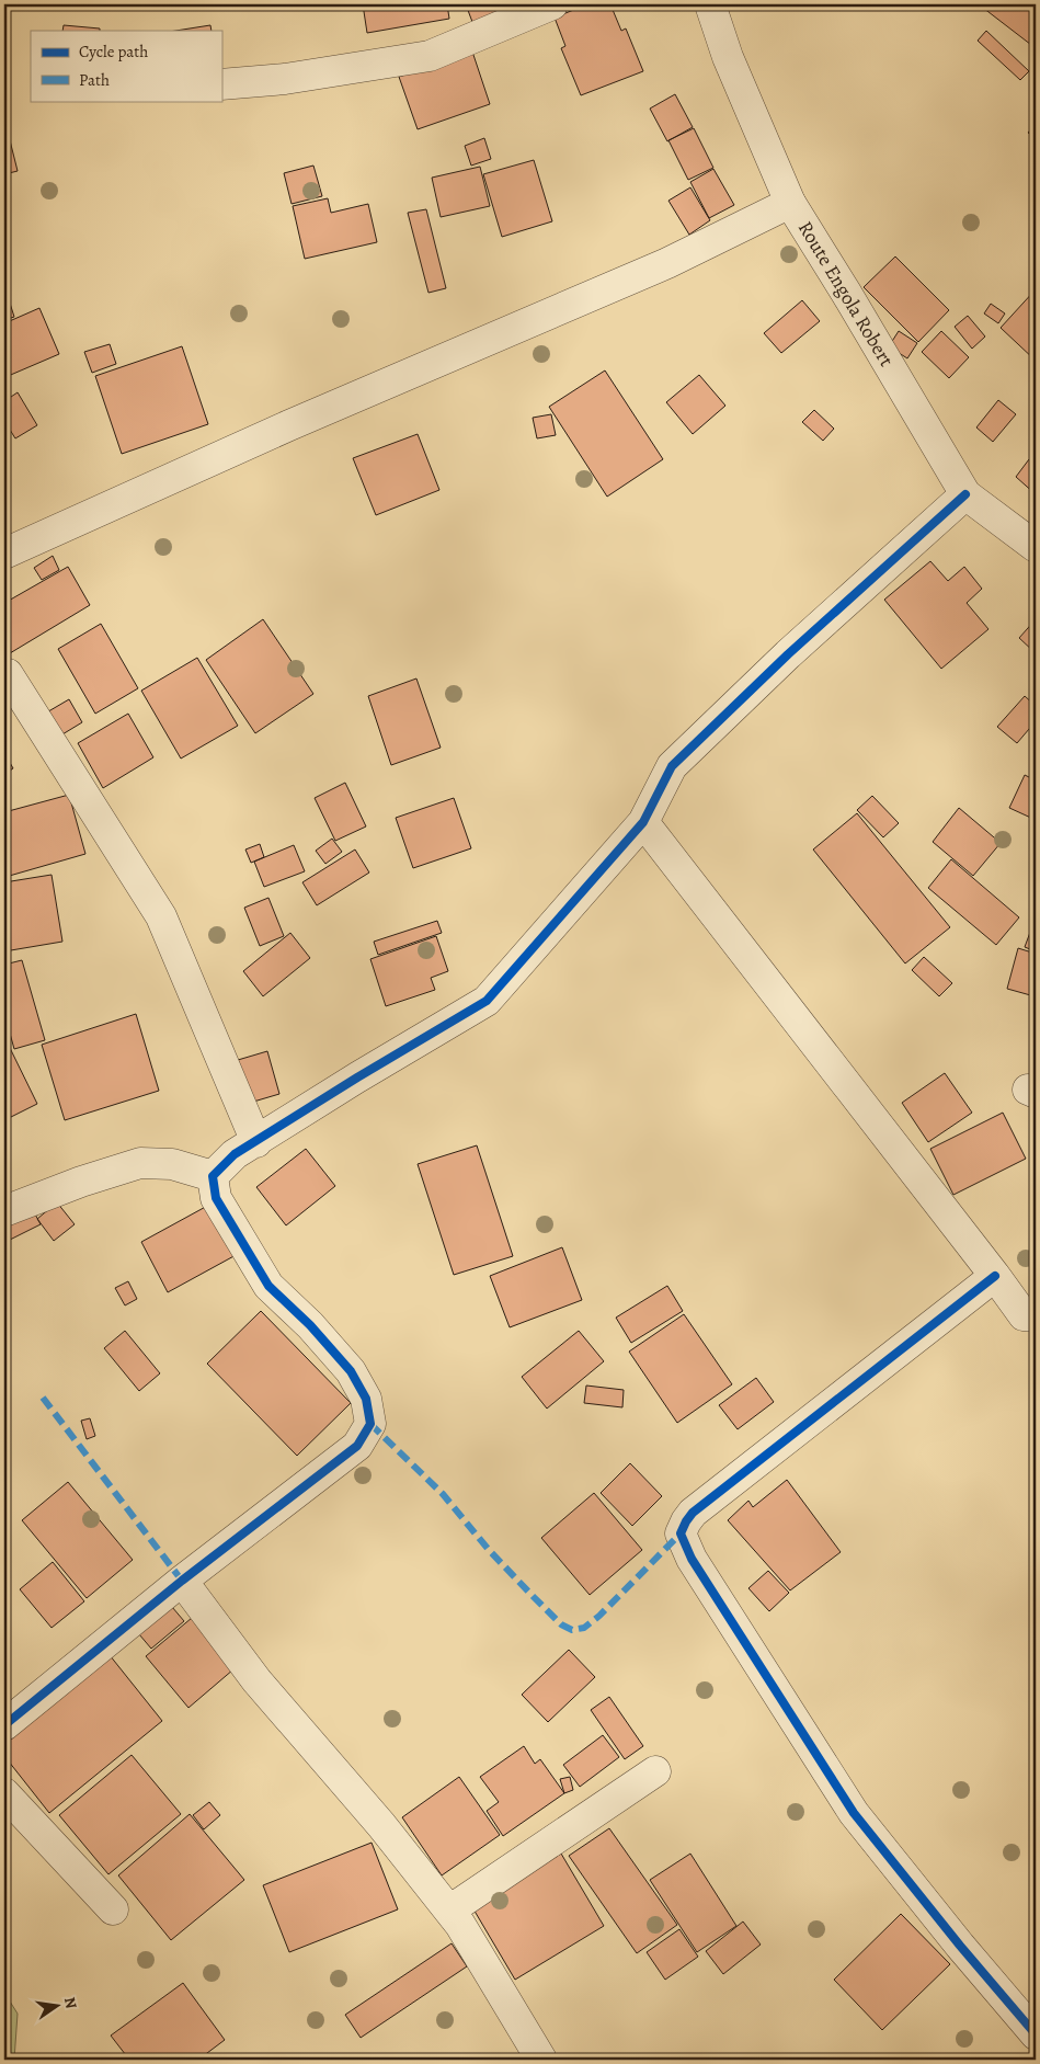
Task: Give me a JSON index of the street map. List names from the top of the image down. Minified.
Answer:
{"streets":{"street":["Route Engola Robert"]},"legend":["Cycle path","Path"],"north":"right"}
